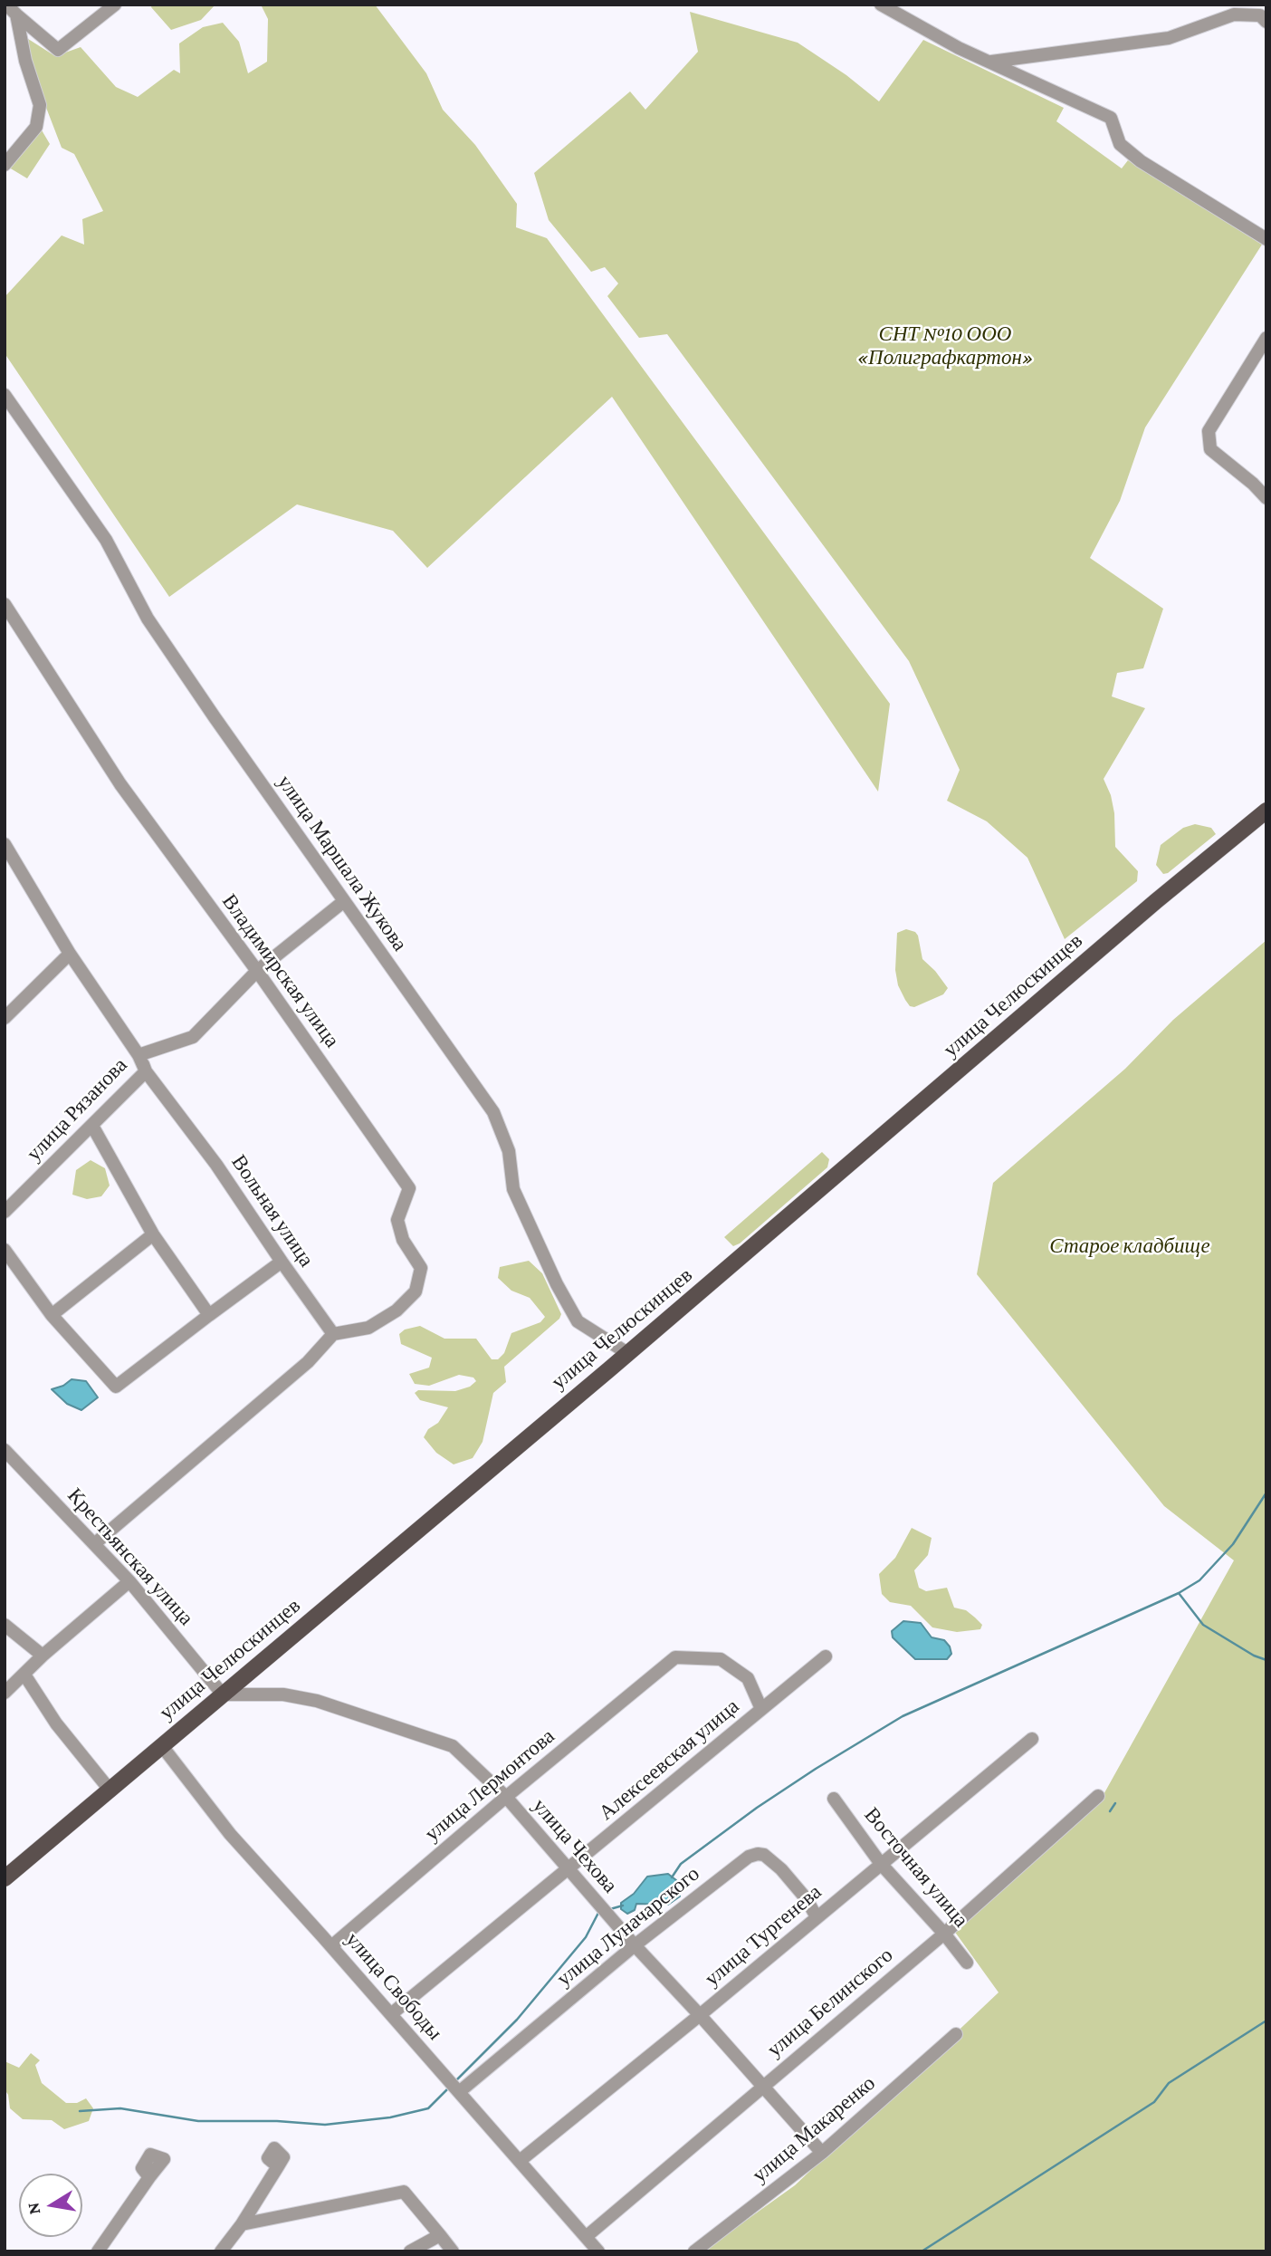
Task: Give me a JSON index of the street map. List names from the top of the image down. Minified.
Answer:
{"streets":{"main road":["улица Челюскинцев"],"street":["улица Маршала Жукова","Владимирская улица","улица Рязанова","Вольная улица","Крестьянская улица","Алексеевская улица","улица Лермонтова","улица Чехова","Восточная улица","улица Луначарского","улица Тургенева","улица Свободы","улица Белинского","улица Макаренко"]},"crossings":[["улица Маршала Жукова","улица Челюскинцев"],["улица Маршала Жукова","улица Рязанова"],["Владимирская улица","улица Рязанова"],["Владимирская улица","Вольная улица"],["улица Челюскинцев","Крестьянская улица"],["улица Челюскинцев","улица Чехова"],["улица Челюскинцев","улица Свободы"],["улица Рязанова","Вольная улица"],["Крестьянская улица","улица Чехова"],["Алексеевская улица","улица Лермонтова"],["Алексеевская улица","улица Чехова"],["Алексеевская улица","улица Свободы"],["улица Лермонтова","улица Чехова"],["улица Лермонтова","улица Свободы"],["улица Чехова","улица Луначарского"],["улица Чехова","улица Тургенева"],["улица Чехова","улица Белинского"],["улица Чехова","улица Макаренко"],["Восточная улица","улица Тургенева"],["Восточная улица","улица Белинского"],["улица Луначарского","улица Тургенева"],["улица Луначарского","улица Свободы"],["улица Тургенева","улица Свободы"],["улица Свободы","улица Белинского"]],"parks":["СНТ №10 ООО «Полиграфкартон»","Старое кладбище"],"north":"left"}
